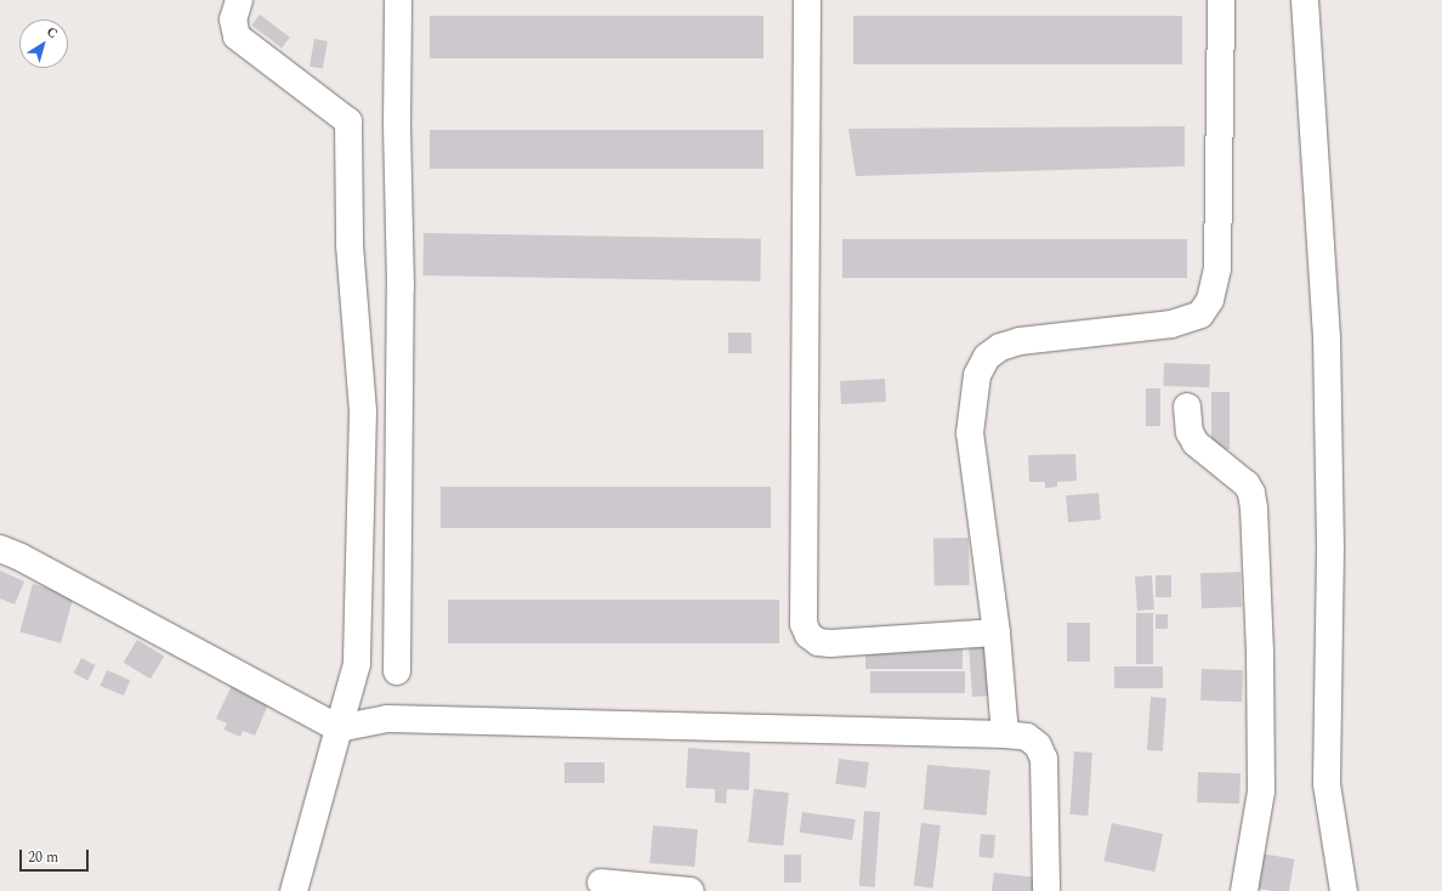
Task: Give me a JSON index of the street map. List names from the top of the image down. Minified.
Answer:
{"scale_bar":"20 m","north":"top right"}
